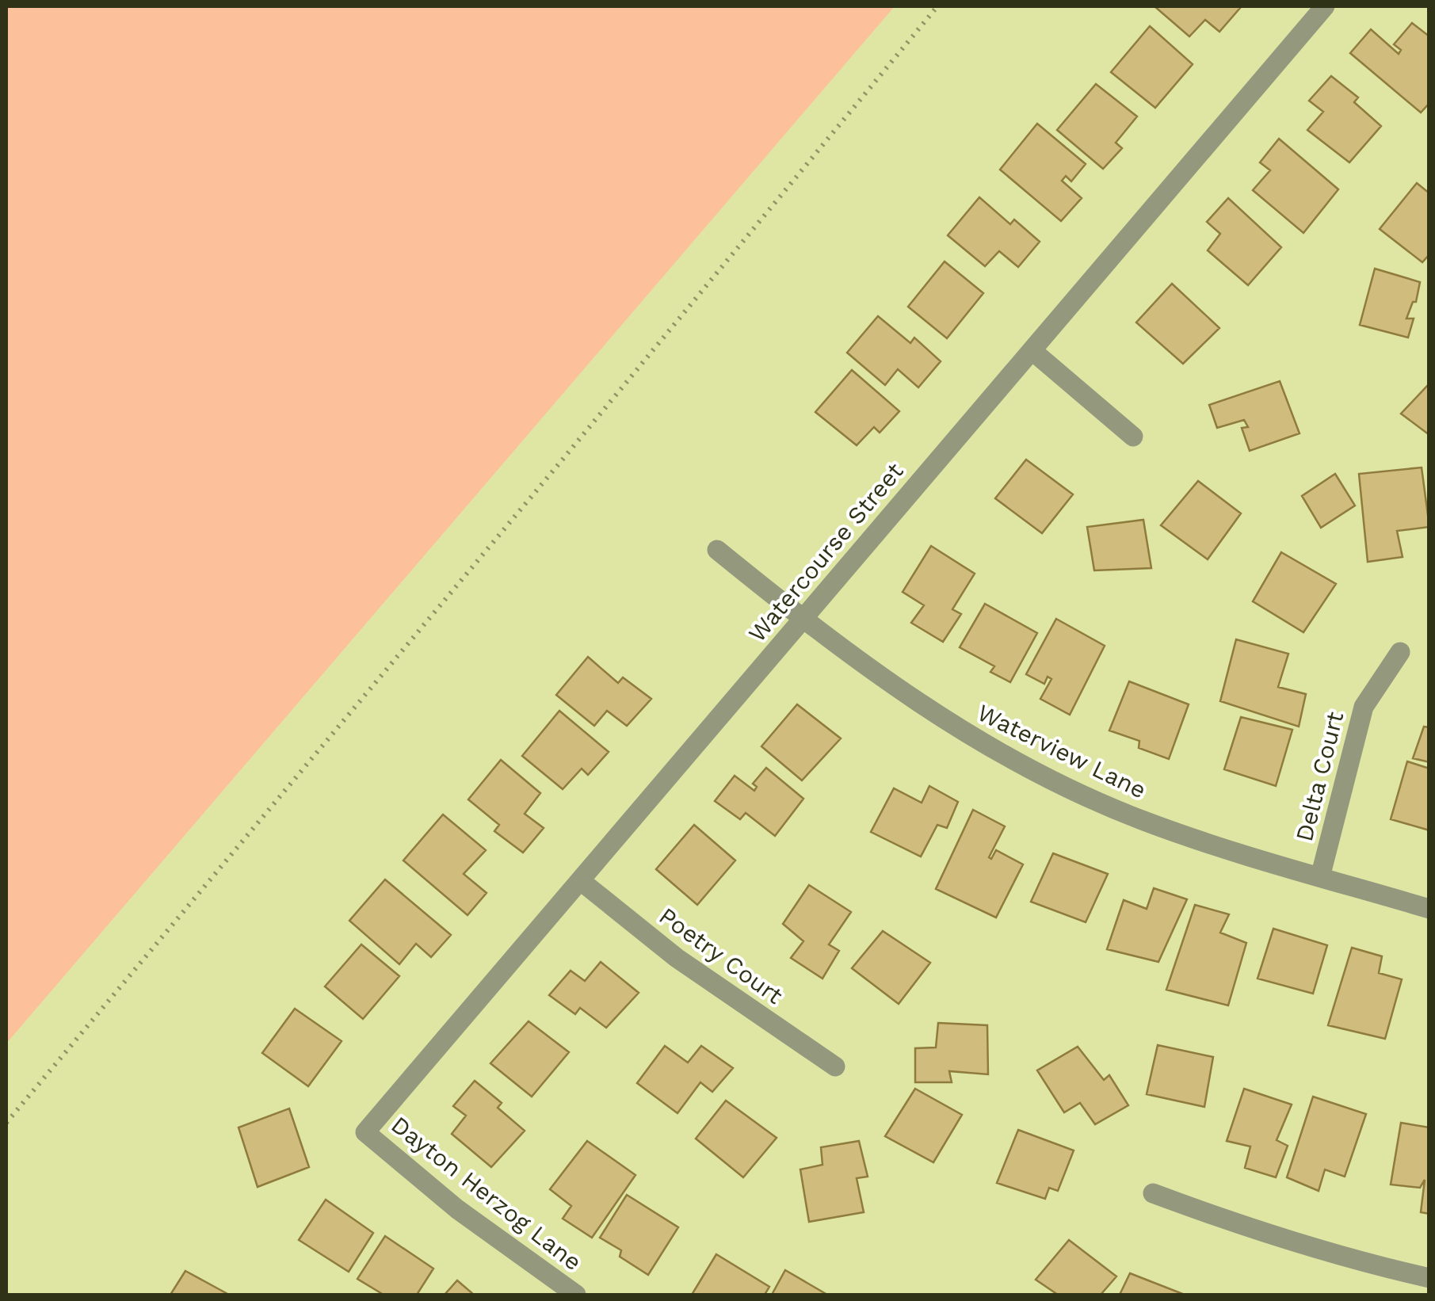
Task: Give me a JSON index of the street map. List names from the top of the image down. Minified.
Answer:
{"streets":{"street":["Watercourse Street","Waterview Lane","Delta Court","Poetry Court","Dayton Herzog Lane"]},"crossings":[["Watercourse Street","Waterview Lane"],["Watercourse Street","Poetry Court"],["Watercourse Street","Dayton Herzog Lane"],["Waterview Lane","Delta Court"]]}
